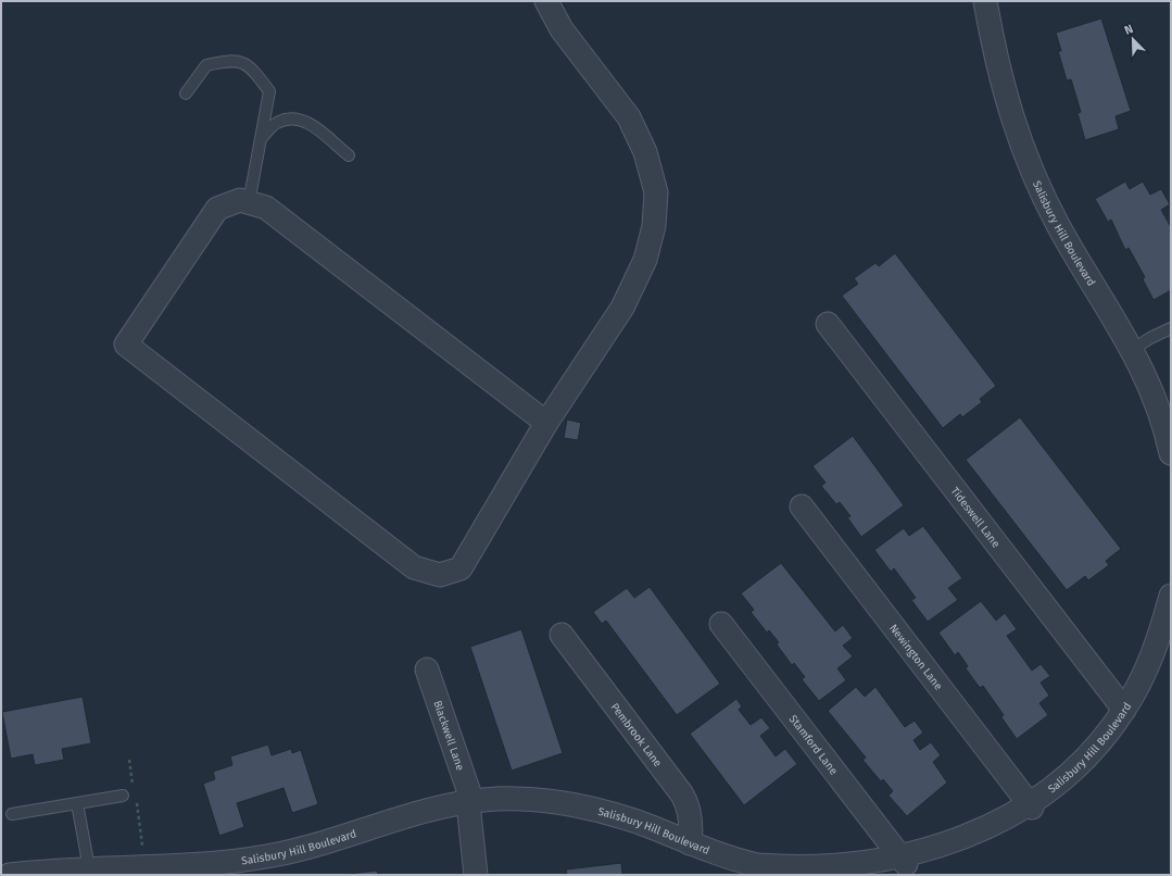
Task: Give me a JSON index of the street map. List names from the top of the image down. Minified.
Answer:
{"streets":{"street":["Salisbury Hill Boulevard","Tideswell Lane","Newington Lane","Pembrook Lane","Blackwell Lane","Stamford Lane"]},"crossings":[["Salisbury Hill Boulevard","Tideswell Lane"],["Salisbury Hill Boulevard","Newington Lane"],["Salisbury Hill Boulevard","Pembrook Lane"],["Salisbury Hill Boulevard","Blackwell Lane"],["Salisbury Hill Boulevard","Stamford Lane"]],"north":"top left"}
